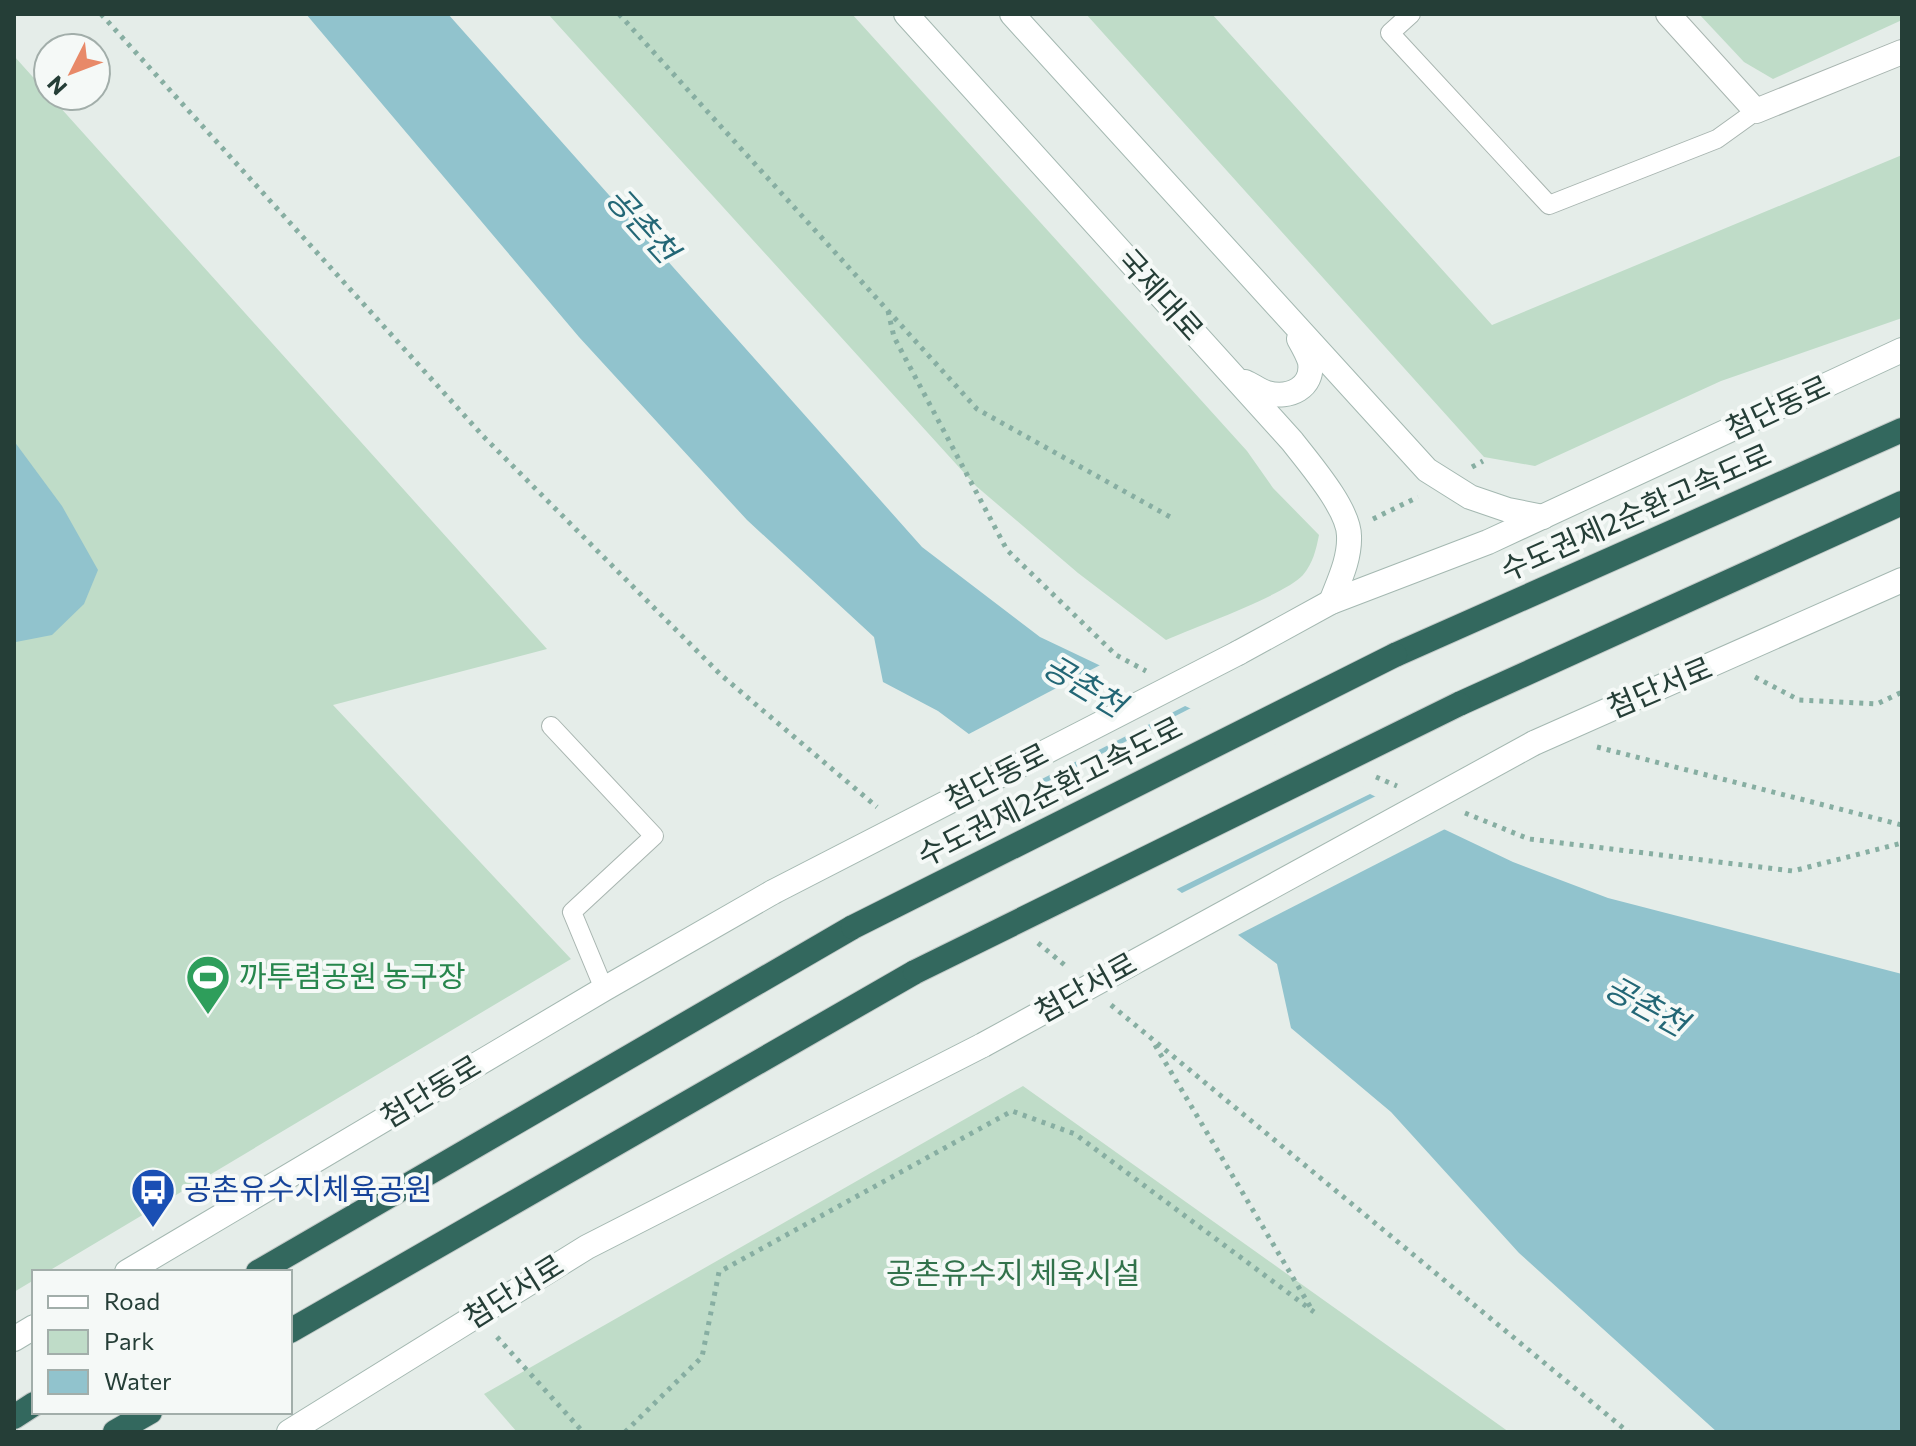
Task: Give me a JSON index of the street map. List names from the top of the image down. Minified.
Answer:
{"streets":{"highway":["수도권제2순환고속도로"],"main road":["국제대로","첨단동로","첨단서로"]},"crossings":[["국제대로","첨단동로"]],"water":["공촌천"],"parks":["공촌유수지 체육시설"],"places":{"sports":["까투렴공원 농구장"],"bus stop":["공촌유수지체육공원"]},"legend":["Road","Park","Water"],"north":"bottom left"}
